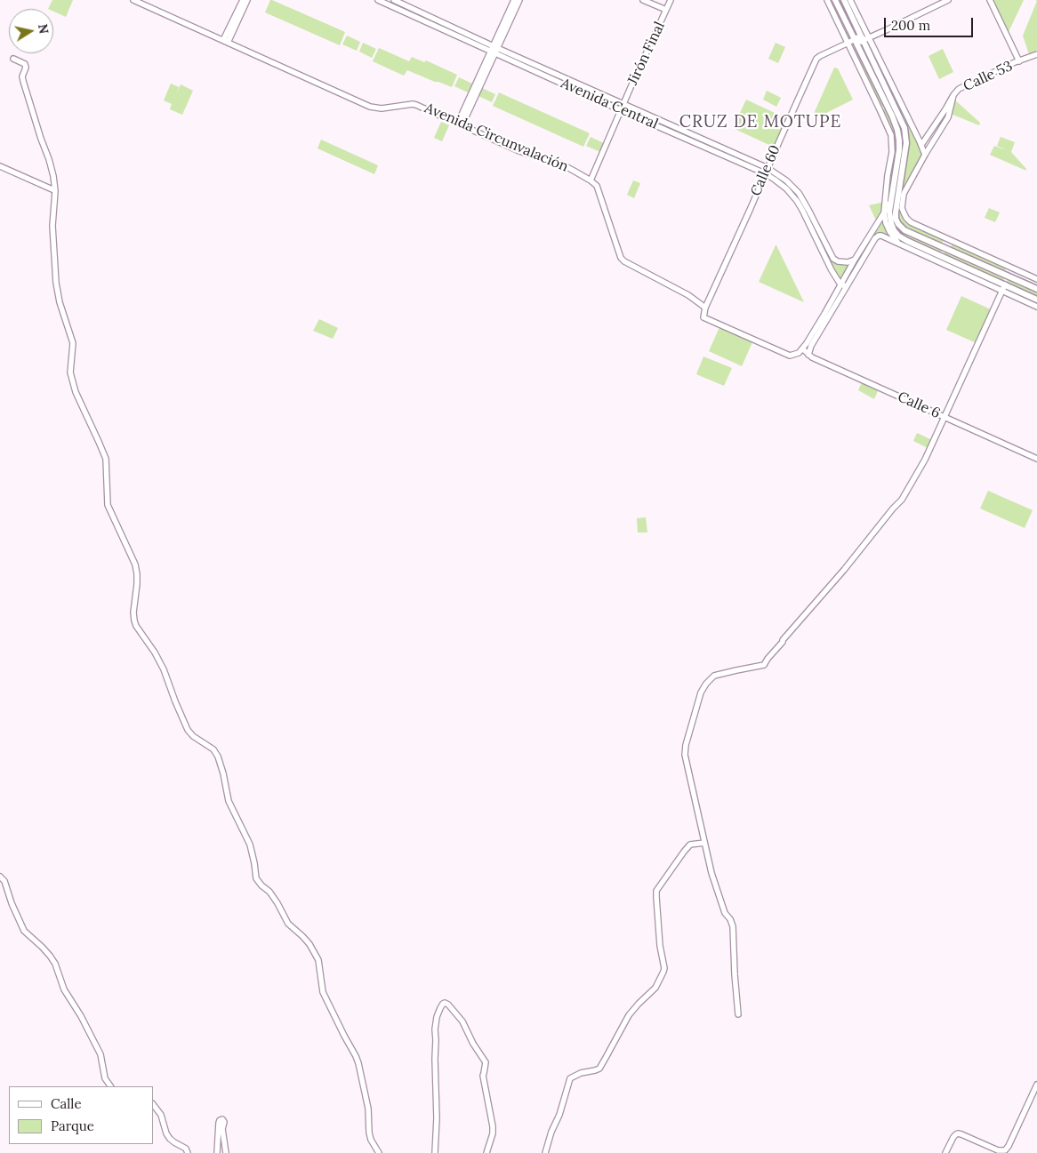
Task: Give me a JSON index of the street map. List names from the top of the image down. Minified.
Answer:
{"streets":{"street":["Jirón Final","Calle 53","Avenida Central","Avenida Circunvalación","Calle 60","Calle 6"]},"crossings":[["Jirón Final","Avenida Central"],["Jirón Final","Avenida Circunvalación"],["Avenida Central","Calle 60"],["Avenida Circunvalación","Calle 60"],["Calle 60","Calle 6"]],"districts":["CRUZ DE MOTUPE"],"legend":["Calle","Parque"],"scale_bar":"200 m","north":"right"}
